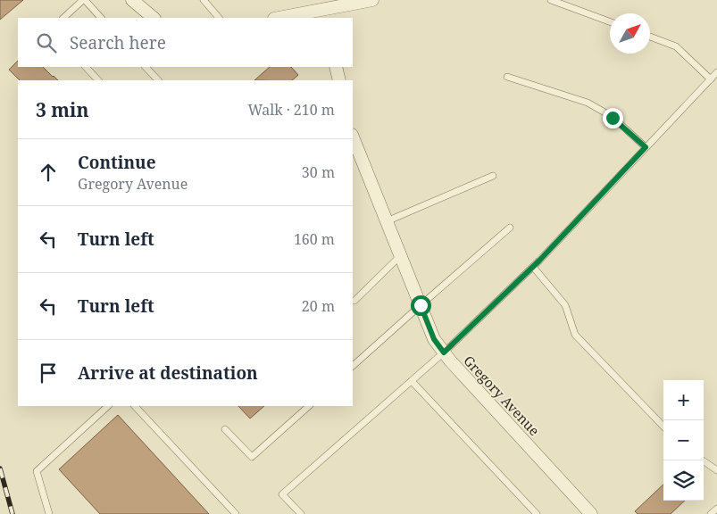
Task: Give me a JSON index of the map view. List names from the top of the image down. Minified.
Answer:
{"streets":{"street":["Gregory Avenue"]},"north":"top right","page":{"search":"Search here","heading":["3 min","Walk · 210 m"],"list":[["Continue","Gregory Avenue","30 m"],["Turn left","160 m"],["Turn left","20 m"],"Arrive at destination"],"map_buttons":["+","−"]}}
